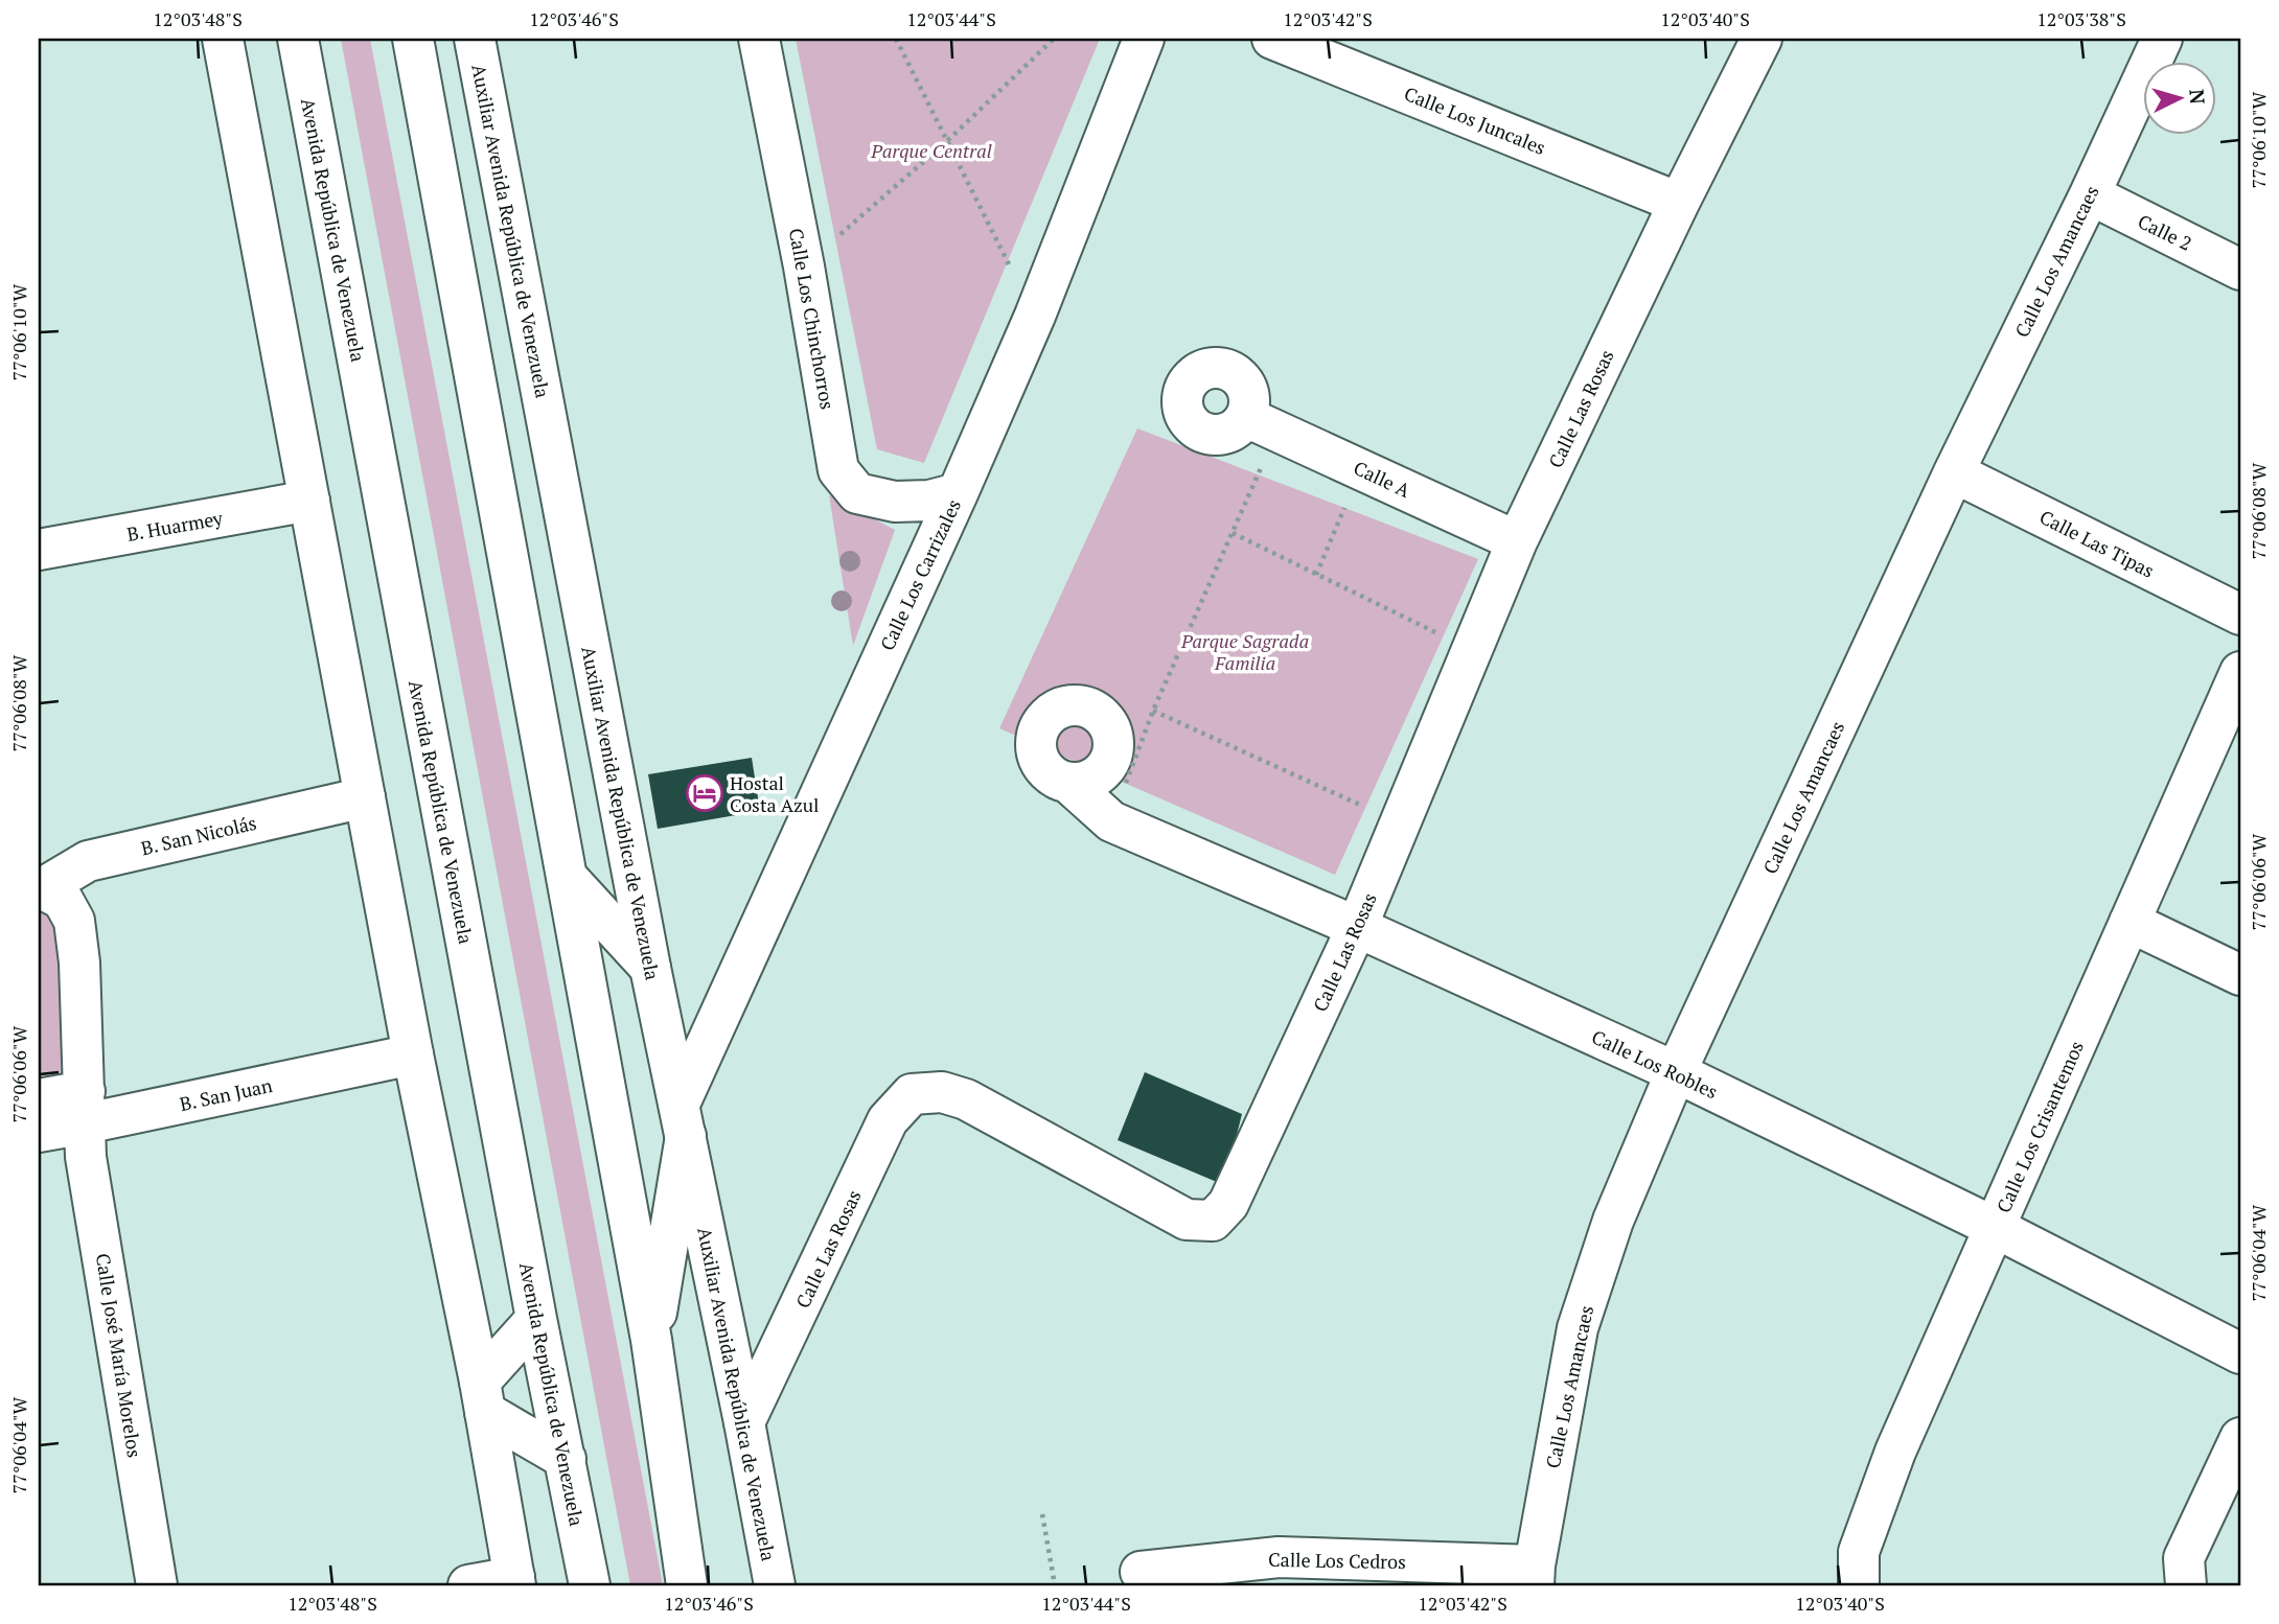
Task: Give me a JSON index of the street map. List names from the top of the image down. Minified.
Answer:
{"streets":{"street":["Calle Los Juncales","Avenida República de Venezuela","Auxiliar Avenida República de Venezuela","Calle 2","Calle Los Amancaes","Calle Los Chinchorros","Calle Las Rosas","Calle A","B. Huarmey","Calle Las Tipas","Calle Los Carrizales","B. San Nicolás","Calle Los Robles","B. San Juan","Calle Los Crisantemos","Calle José María Morelos","Calle Los Cedros"]},"crossings":[["Calle Los Juncales","Calle Las Rosas"],["Auxiliar Avenida República de Venezuela","Calle Las Rosas"],["Auxiliar Avenida República de Venezuela","Calle Los Carrizales"],["Calle 2","Calle Los Amancaes"],["Calle Los Amancaes","Calle Las Tipas"],["Calle Los Amancaes","Calle Los Robles"],["Calle Los Amancaes","Calle Los Cedros"],["Calle Los Chinchorros","Calle Los Carrizales"],["Calle Las Rosas","Calle A"],["Calle Las Rosas","Calle Los Robles"],["B. San Nicolás","Calle José María Morelos"],["Calle Los Robles","Calle Los Crisantemos"],["B. San Juan","Calle José María Morelos"]],"parks":["Parque Central","Parque Sagrada Familia"],"places":{"hotel":["Hostal Costa Azul"]},"north":"right","coordinates":["12°03'48\"S","12°03'46\"S","12°03'44\"S","12°03'42\"S","12°03'40\"S","12°03'38\"S","77°06'10\"W","77°06'08\"W","77°06'06\"W","77°06'04\"W"]}
